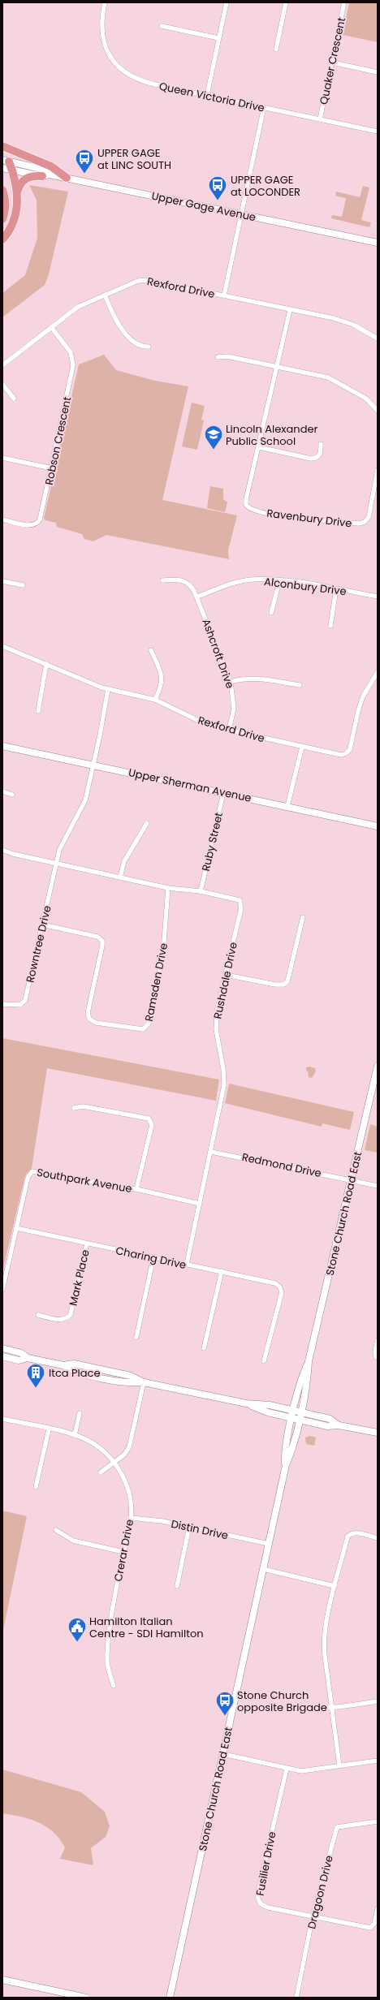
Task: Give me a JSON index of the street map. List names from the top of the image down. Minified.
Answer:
{"streets":{"main road":["Upper Gage Avenue","Upper Sherman Avenue","Stone Church Road East"],"street":["Quaker Crescent","Queen Victoria Drive","Rexford Drive","Robson Crescent","Ravenbury Drive","Alconbury Drive","Ashcroft Drive","Ruby Street","Rowntree Drive","Rushdale Drive","Ramsden Drive","Redmond Drive","Southpark Avenue","Charing Drive","Mark Place","Distin Drive","Crerar Drive","Fusilier Drive","Dragoon Drive"]},"crossings":[["Quaker Crescent","Queen Victoria Drive"],["Rexford Drive","Robson Crescent"],["Rexford Drive","Ravenbury Drive"],["Rexford Drive","Ashcroft Drive"],["Rexford Drive","Rowntree Drive"],["Alconbury Drive","Ashcroft Drive"],["Upper Sherman Avenue","Ruby Street"],["Upper Sherman Avenue","Rowntree Drive"],["Ruby Street","Rushdale Drive"],["Rowntree Drive","Rushdale Drive"],["Rowntree Drive","Ramsden Drive"],["Rushdale Drive","Ramsden Drive"],["Rushdale Drive","Redmond Drive"],["Rushdale Drive","Southpark Avenue"],["Rushdale Drive","Charing Drive"],["Redmond Drive","Stone Church Road East"],["Southpark Avenue","Charing Drive"],["Stone Church Road East","Distin Drive"],["Charing Drive","Mark Place"],["Distin Drive","Crerar Drive"],["Fusilier Drive","Dragoon Drive"]],"places":{"bus stop":["UPPER GAGE at LINC SOUTH","UPPER GAGE at LOCONDER","Stone Church opposite Brigade"],"school or university":["Lincoln Alexander Public School"],"building":["Itca Place"],"public building":["Hamilton Italian Centre - SDI Hamilton"]}}
